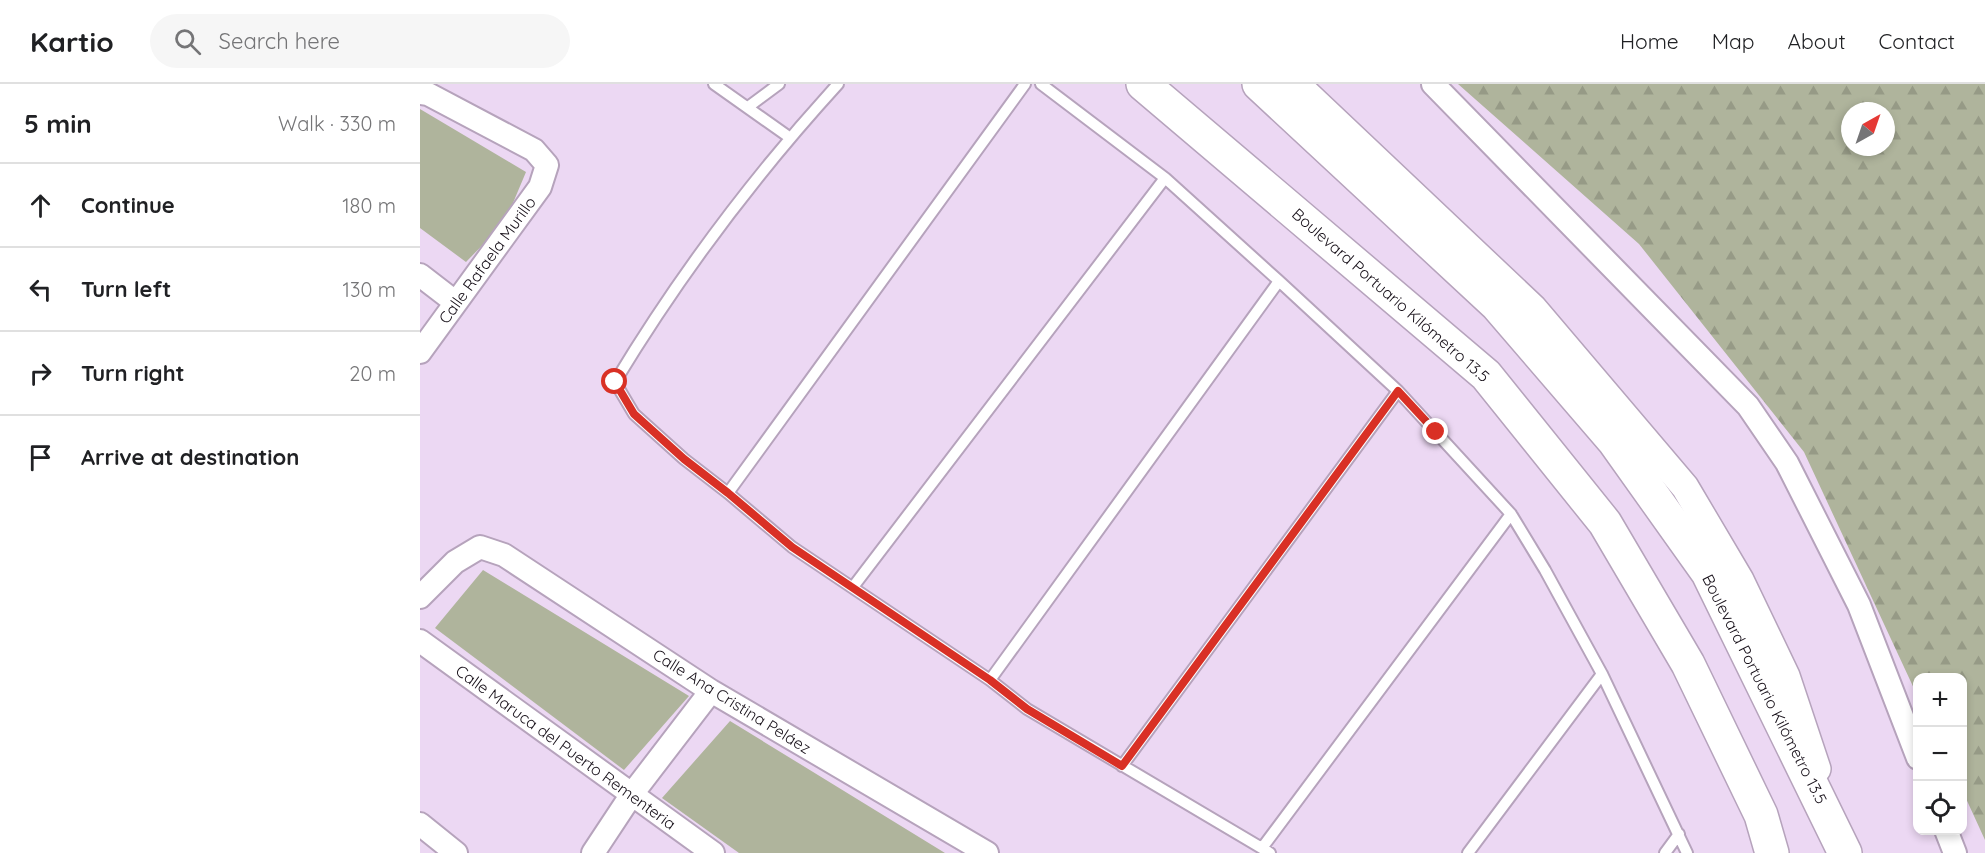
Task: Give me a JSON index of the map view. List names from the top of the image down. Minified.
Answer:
{"streets":{"highway":["Boulevard Portuario Kilómetro 13.5"],"street":["Calle Rafaela Murillo","Calle Ana Cristina Peláez","Calle Maruca del Puerto Rementeria"]},"north":"top right","page":{"header":"Kartio","search":"Search here","nav":["Home","Map","About","Contact"],"heading":["5 min","Walk · 330 m"],"list":[["Continue","180 m"],["Turn left","130 m"],["Turn right","20 m"],"Arrive at destination"],"map_buttons":["+","−"]}}
